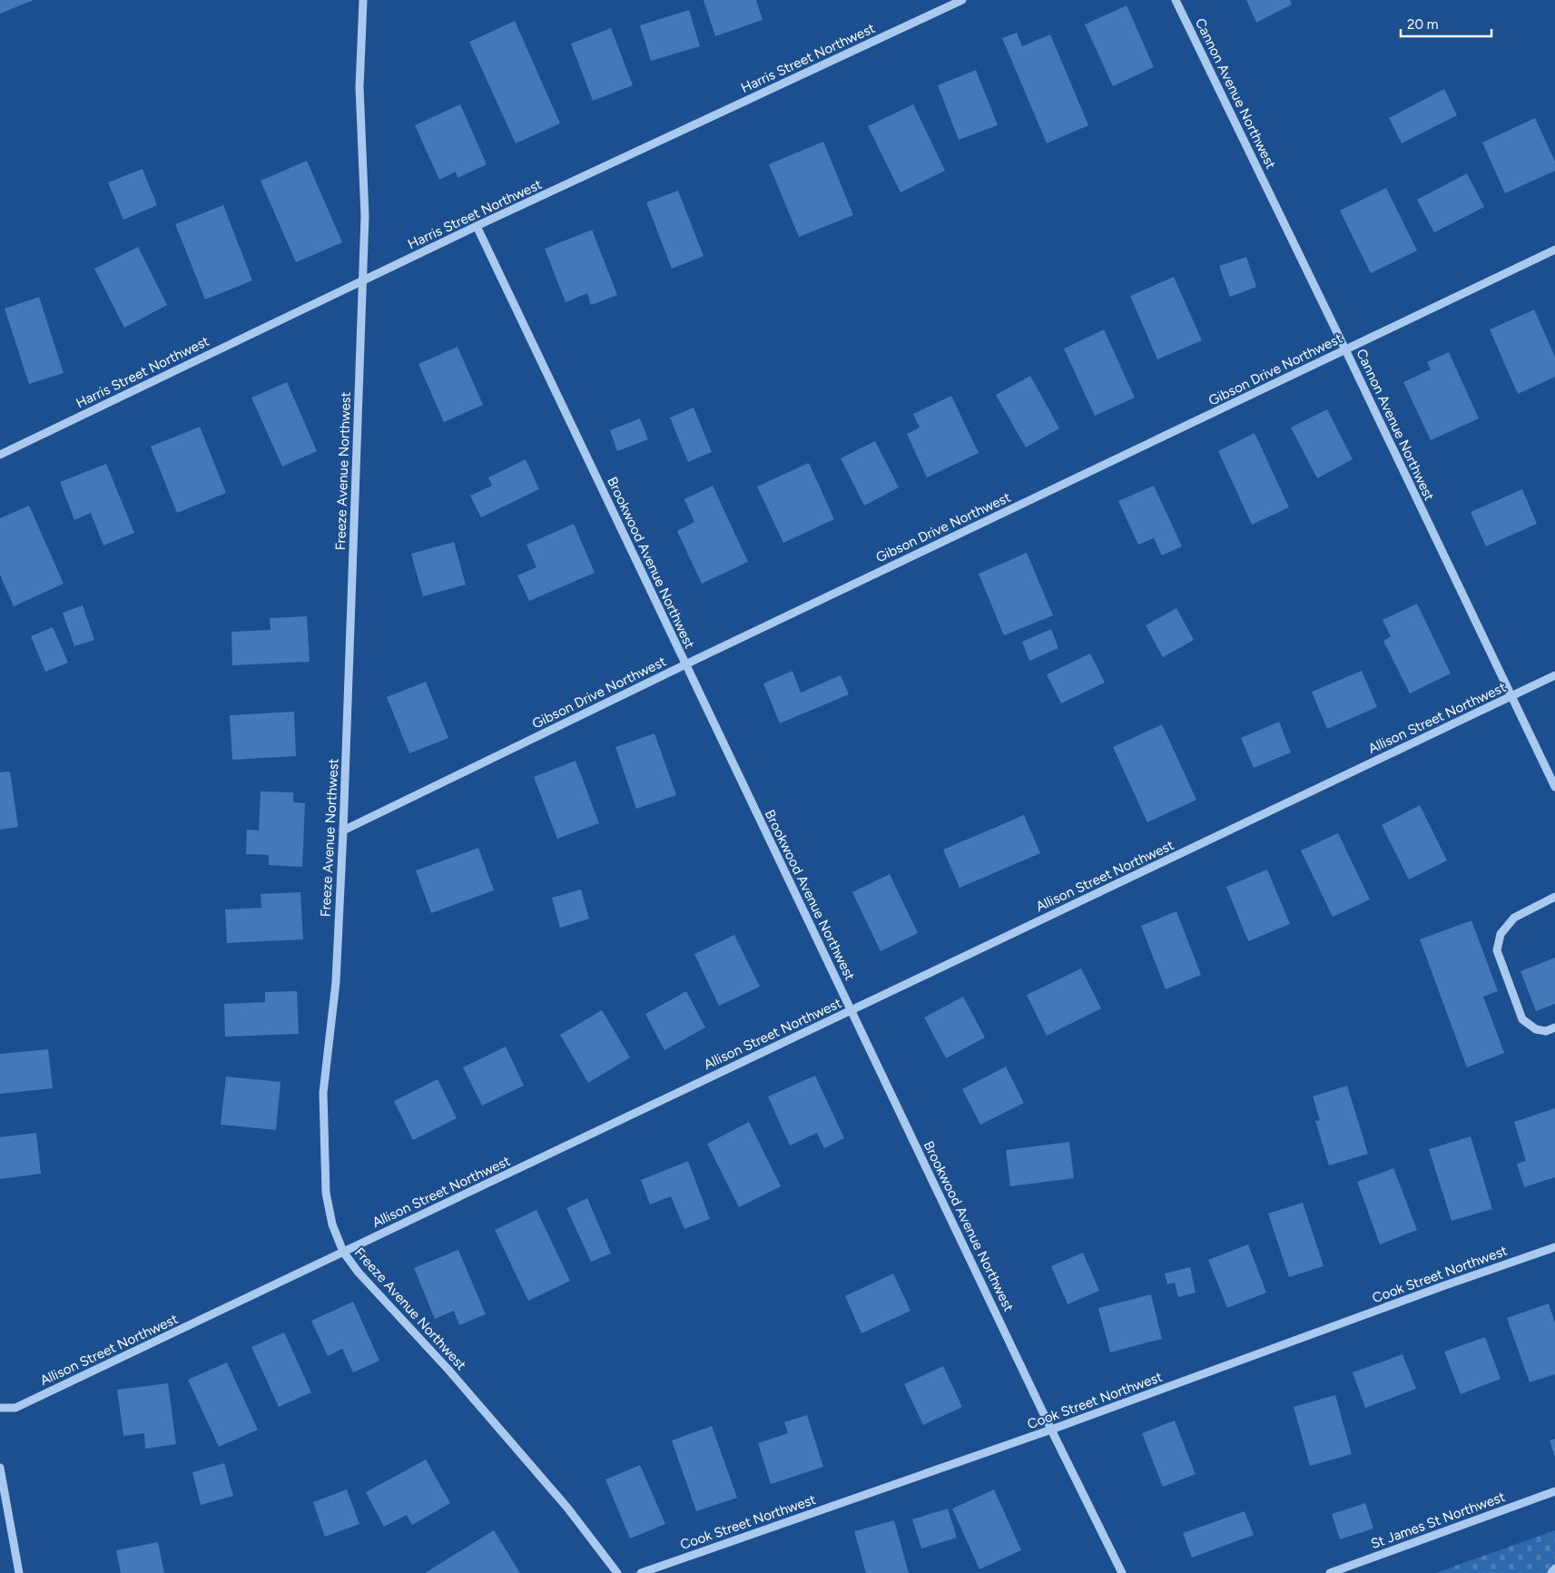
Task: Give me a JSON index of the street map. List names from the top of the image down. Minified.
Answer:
{"streets":{"street":["Harris Street Northwest","Cannon Avenue Northwest","Gibson Drive Northwest","Freeze Avenue Northwest","Brookwood Avenue Northwest","Allison Street Northwest","Cook Street Northwest","St James St Northwest"]},"crossings":[["Harris Street Northwest","Freeze Avenue Northwest"],["Harris Street Northwest","Brookwood Avenue Northwest"],["Cannon Avenue Northwest","Gibson Drive Northwest"],["Cannon Avenue Northwest","Allison Street Northwest"],["Gibson Drive Northwest","Freeze Avenue Northwest"],["Gibson Drive Northwest","Brookwood Avenue Northwest"],["Freeze Avenue Northwest","Allison Street Northwest"],["Brookwood Avenue Northwest","Allison Street Northwest"],["Brookwood Avenue Northwest","Cook Street Northwest"]],"scale_bar":"20 m"}
